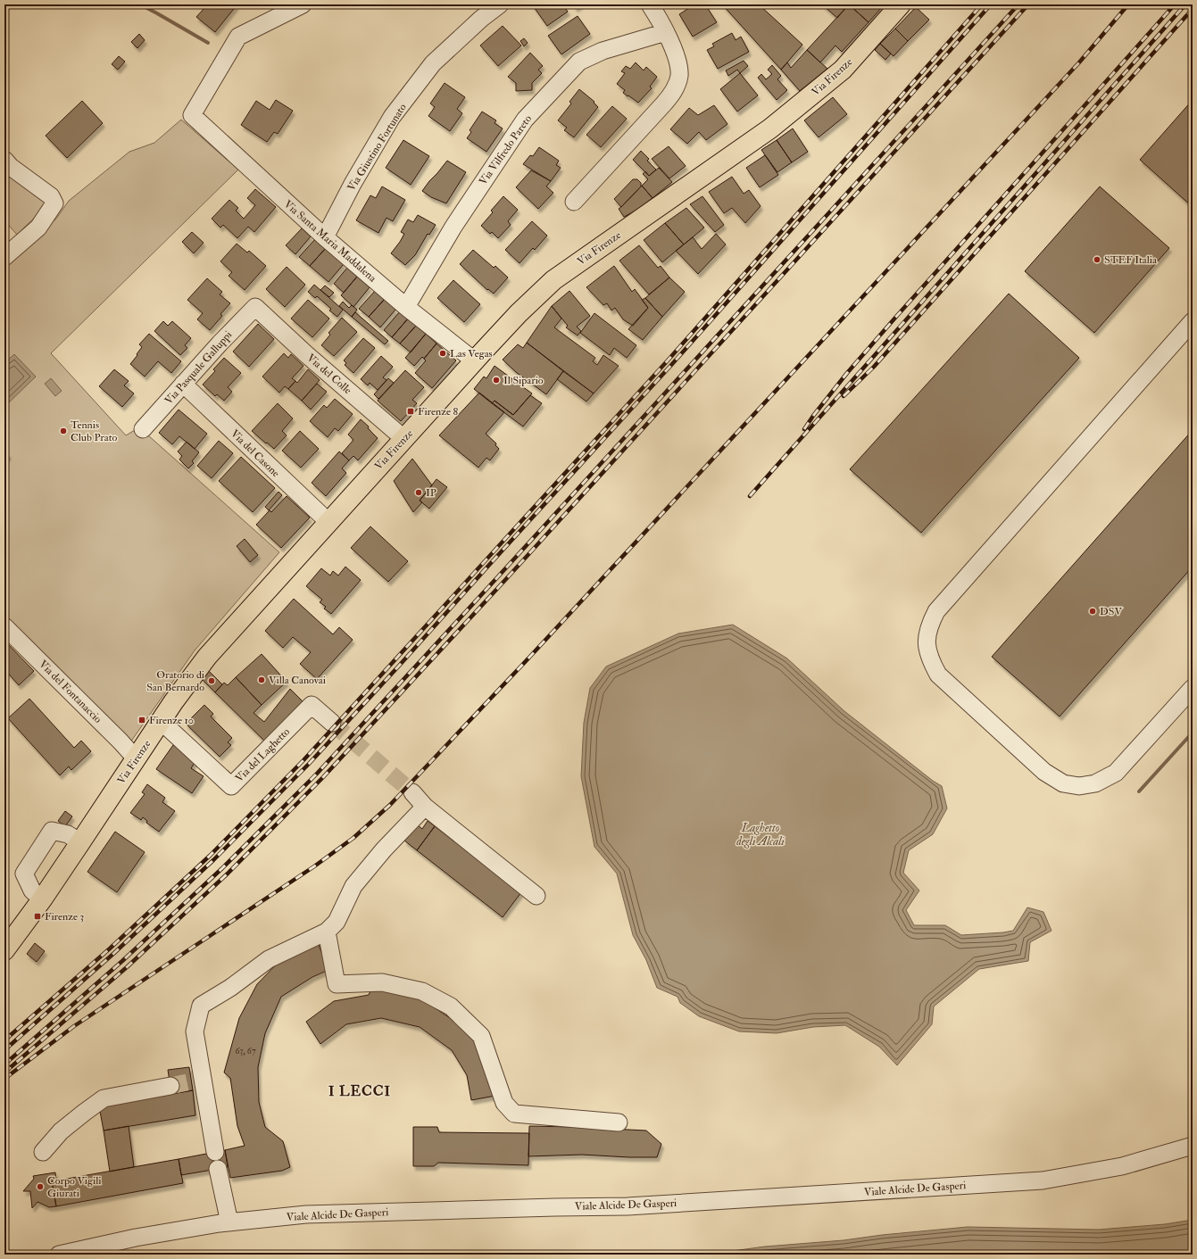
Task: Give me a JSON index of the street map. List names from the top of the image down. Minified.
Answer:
{"streets":{"main road":["Via Firenze"],"street":["Via Giustino Fortunato","Via Vilfredo Pareto","Via Santa Maria Maddalena","Via Pasquale Galluppi","Via del Colle","Via del Casone","Via del Fontanaccio","Via del Laghetto","Viale Alcide De Gasperi"]},"crossings":[["Via Firenze","Via Santa Maria Maddalena"],["Via Firenze","Via del Colle"],["Via Firenze","Via del Casone"],["Via Firenze","Via del Fontanaccio"],["Via Firenze","Via del Laghetto"],["Via Giustino Fortunato","Via Santa Maria Maddalena"],["Via Vilfredo Pareto","Via Santa Maria Maddalena"],["Via Pasquale Galluppi","Via del Colle"],["Via Pasquale Galluppi","Via del Casone"]],"districts":["I LECCI"],"water":["Laghetto degli Alcali"],"places":{"other":["STEF Italia","Las Vegas","Il Sipario","Tennis Club Prato","IP","DSV","Villa Canovai","Oratorio di San Bernardo","Corpo Vigili Giurati"],"transit":["Firenze 8","Firenze 10","Firenze 3"]},"house_numbers":["63, 67"]}
